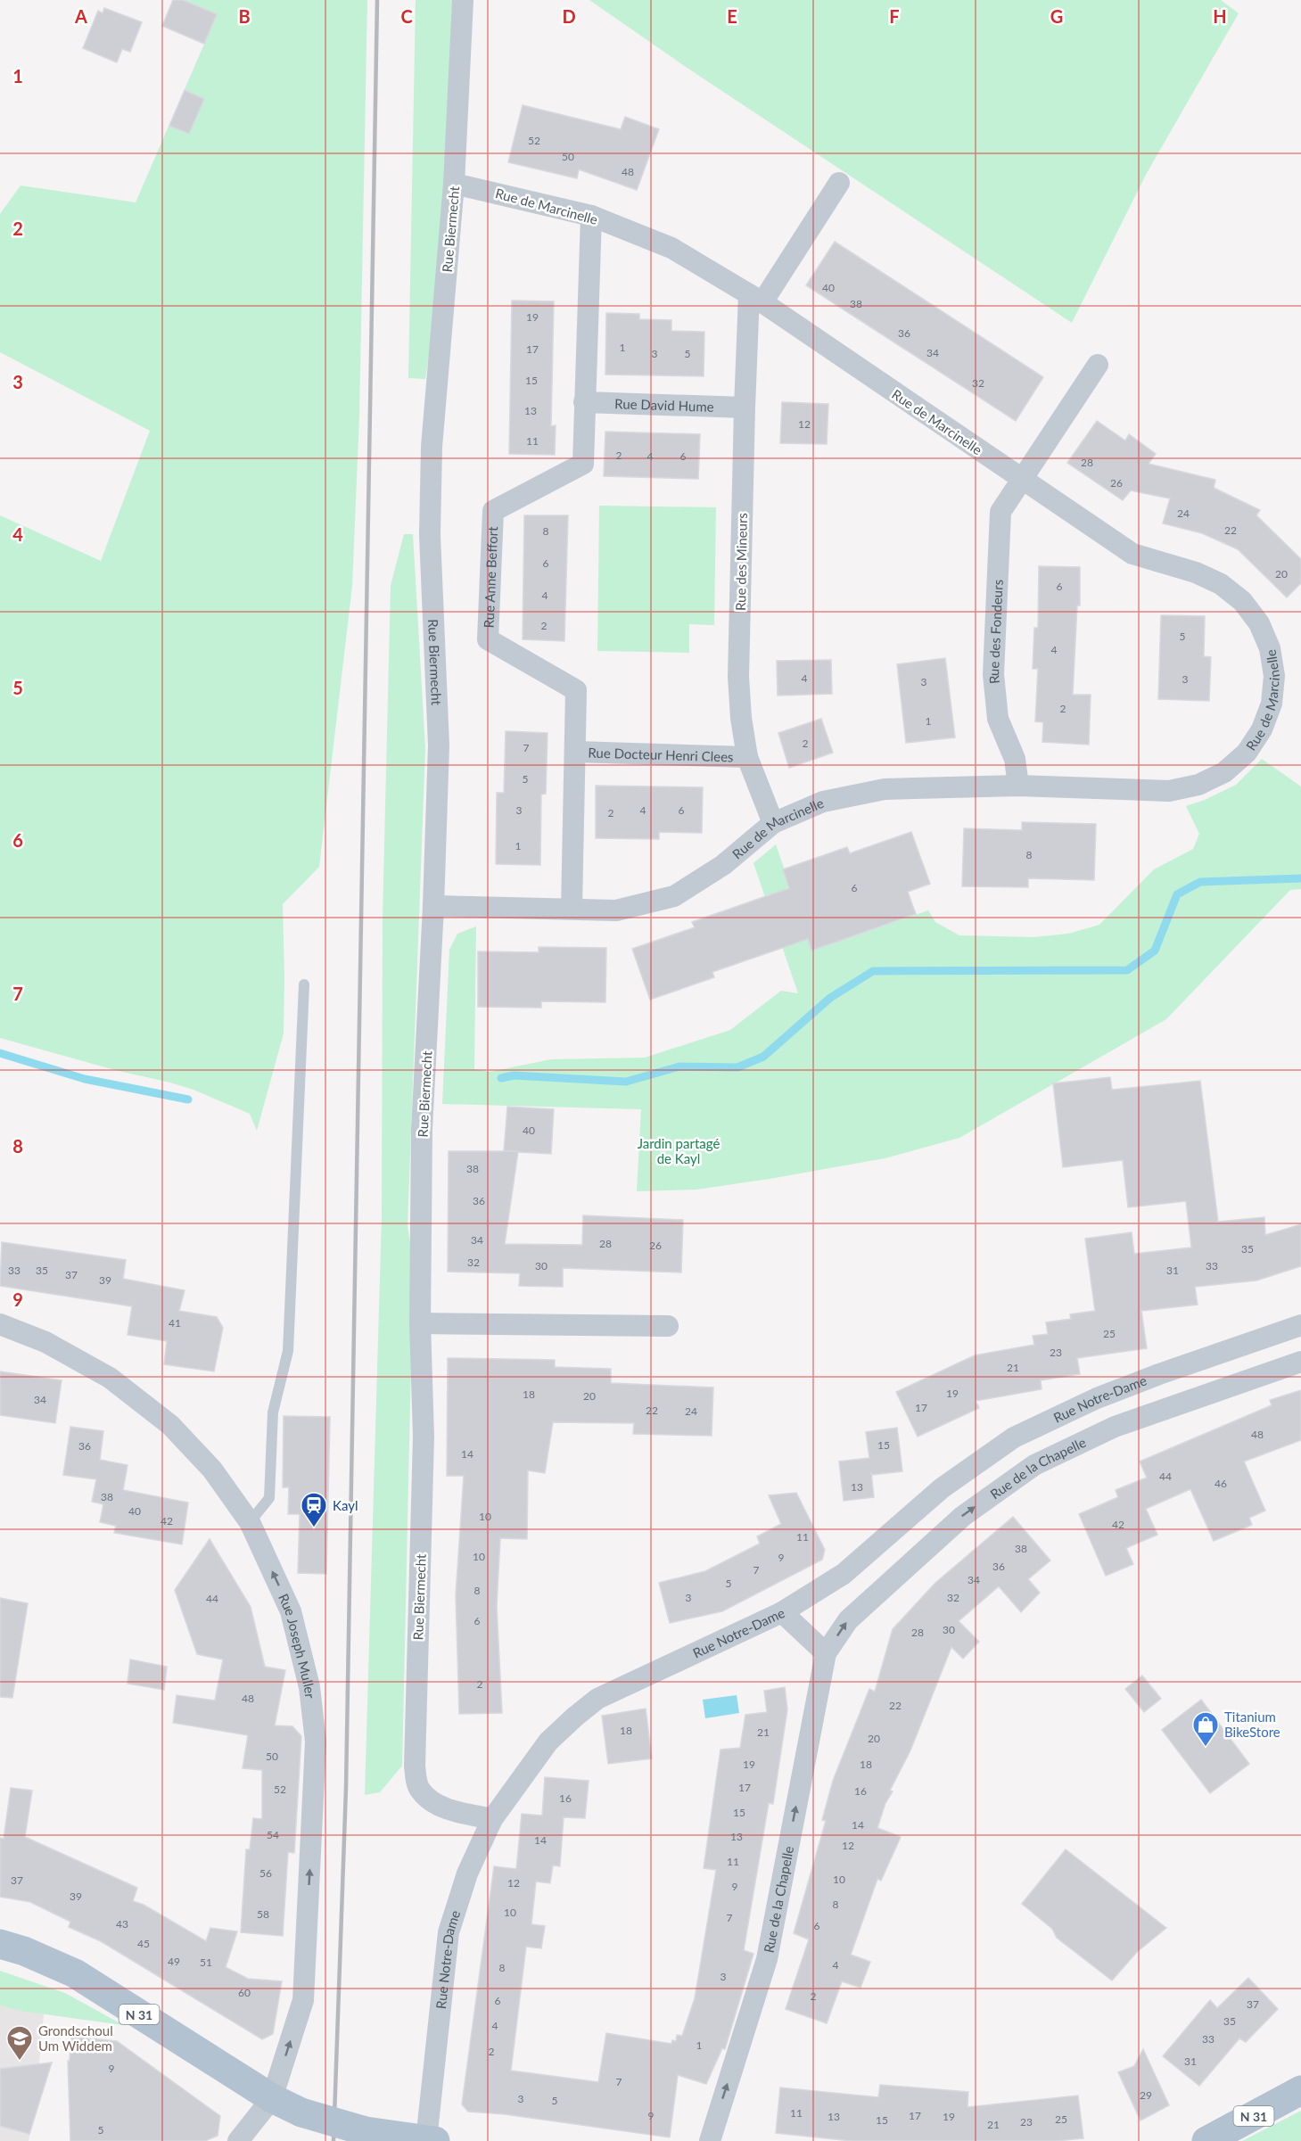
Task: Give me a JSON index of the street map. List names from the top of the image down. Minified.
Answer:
{"streets":{"main road":["N 31"],"street":["Rue de Marcinelle","Rue Biermecht","Rue David Hume","Rue des Mineurs","Rue Anne Beffort","Rue des Fondeurs","Rue Docteur Henri Clees","Rue Notre-Dame","Rue de la Chapelle","Rue Joseph Muller"]},"crossings":[["Rue de Marcinelle","Rue Biermecht"],["Rue de Marcinelle","Rue des Mineurs"],["Rue de Marcinelle","Rue Anne Beffort"],["Rue de Marcinelle","Rue des Fondeurs"],["Rue Biermecht","Rue Notre-Dame"],["Rue David Hume","Rue des Mineurs"],["Rue David Hume","Rue Anne Beffort"],["Rue des Mineurs","Rue Docteur Henri Clees"],["Rue Anne Beffort","Rue Docteur Henri Clees"],["Rue Notre-Dame","N 31"],["Rue Joseph Muller","N 31"]],"one_way":["Rue de la Chapelle","Rue Joseph Muller"],"parks":["Jardin partagé de Kayl"],"places":{"station":["Kayl"],"shop":["Titanium BikeStore"],"school or university":["Grondschoul Um Widdem"]},"house_numbers":["52","50","48","40","38","19","36","1","17","34","3","5","15","32","13","12","11","2","4","6","28","26","24","22","8","6","20","6","4","2","5","4","4","3","3","2","1","2","7","5","3","4","6","2","1","8","6","40","38","36","34","28","26","35","32","30","33","33","35","31","37","39","41","25","23","21","19","18","20","34","17","22","24","48","15","36","14","44","46","13","38","40","10","42","42","11","38","10","9","36","7","34","5","8","3","32","44","6","30","28","2","48","22","18","21","20","50","19","18","17","52","16","16","15","14","54","13","14","12","11","56","10","37","12","9","39","8","10","58","7","43","6","45","49","51","4","8","3","60","2","6","37","35","4","33","1","2","31","9","7","29","3","5","11","9","17","13","19","25","15","23","21","5"],"grid":{"columns":["A","B","C","D","E","F","G","H"],"rows":["1","2","3","4","5","6","7","8","9"]}}
